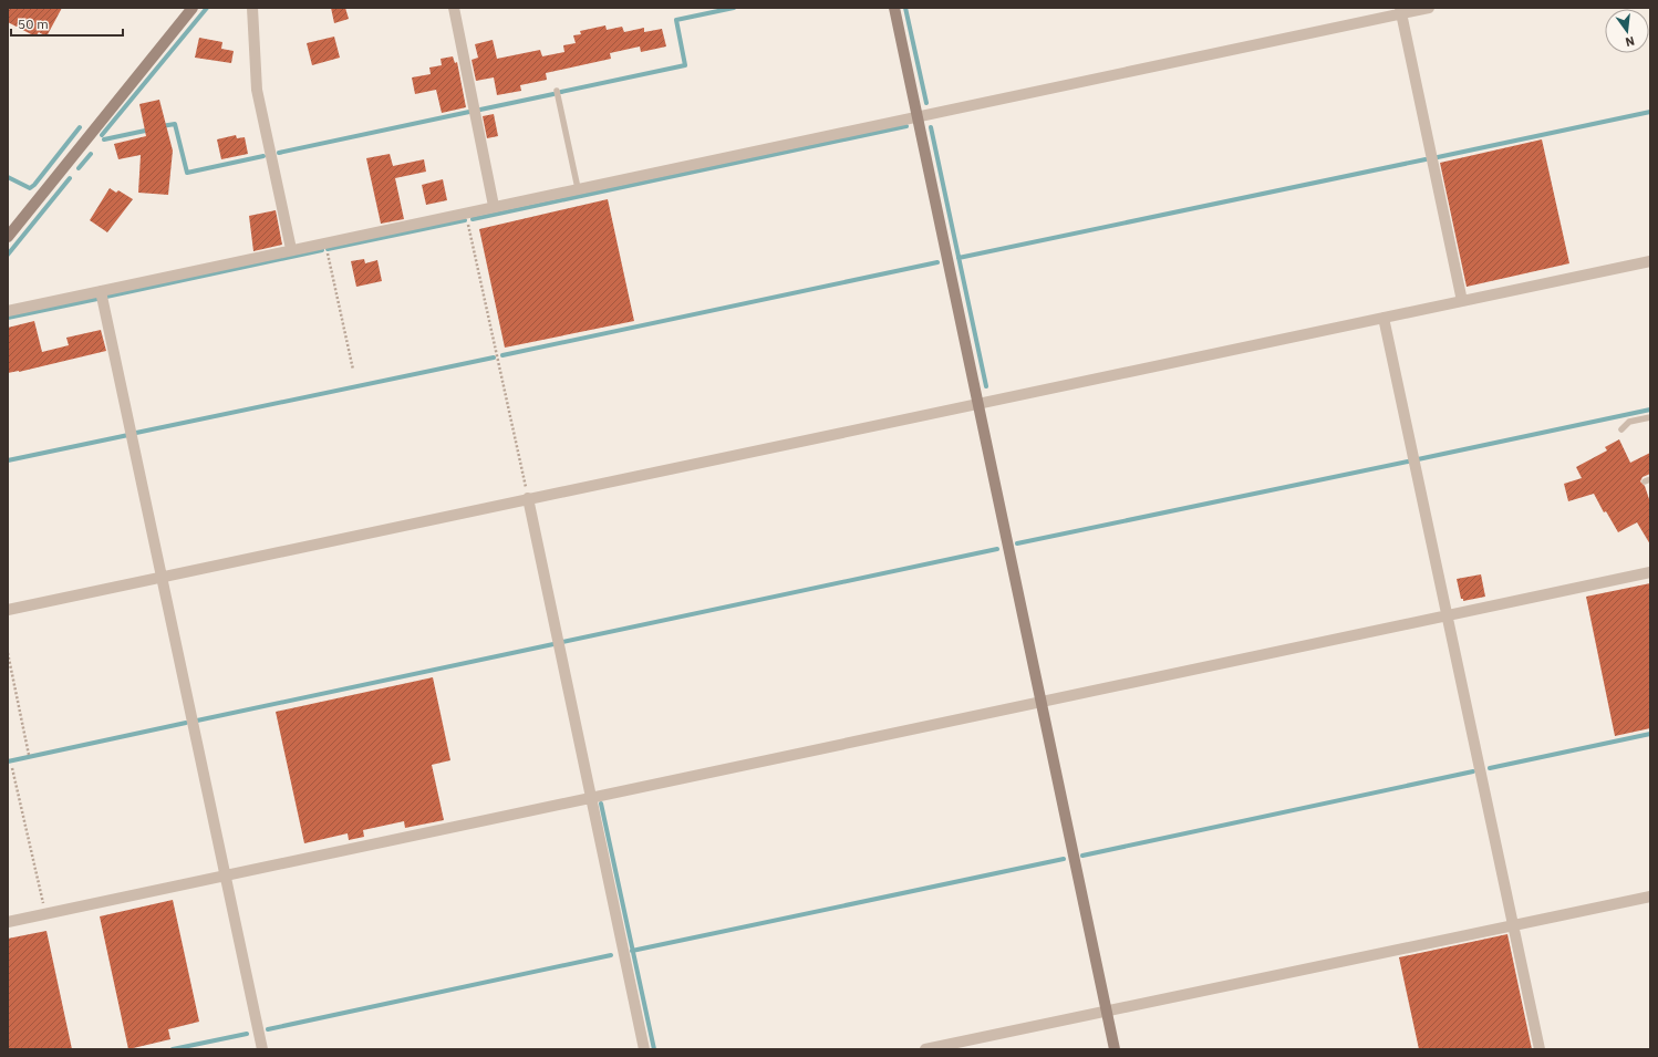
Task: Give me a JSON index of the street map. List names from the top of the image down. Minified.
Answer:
{"scale_bar":"50 m","north":"bottom"}
